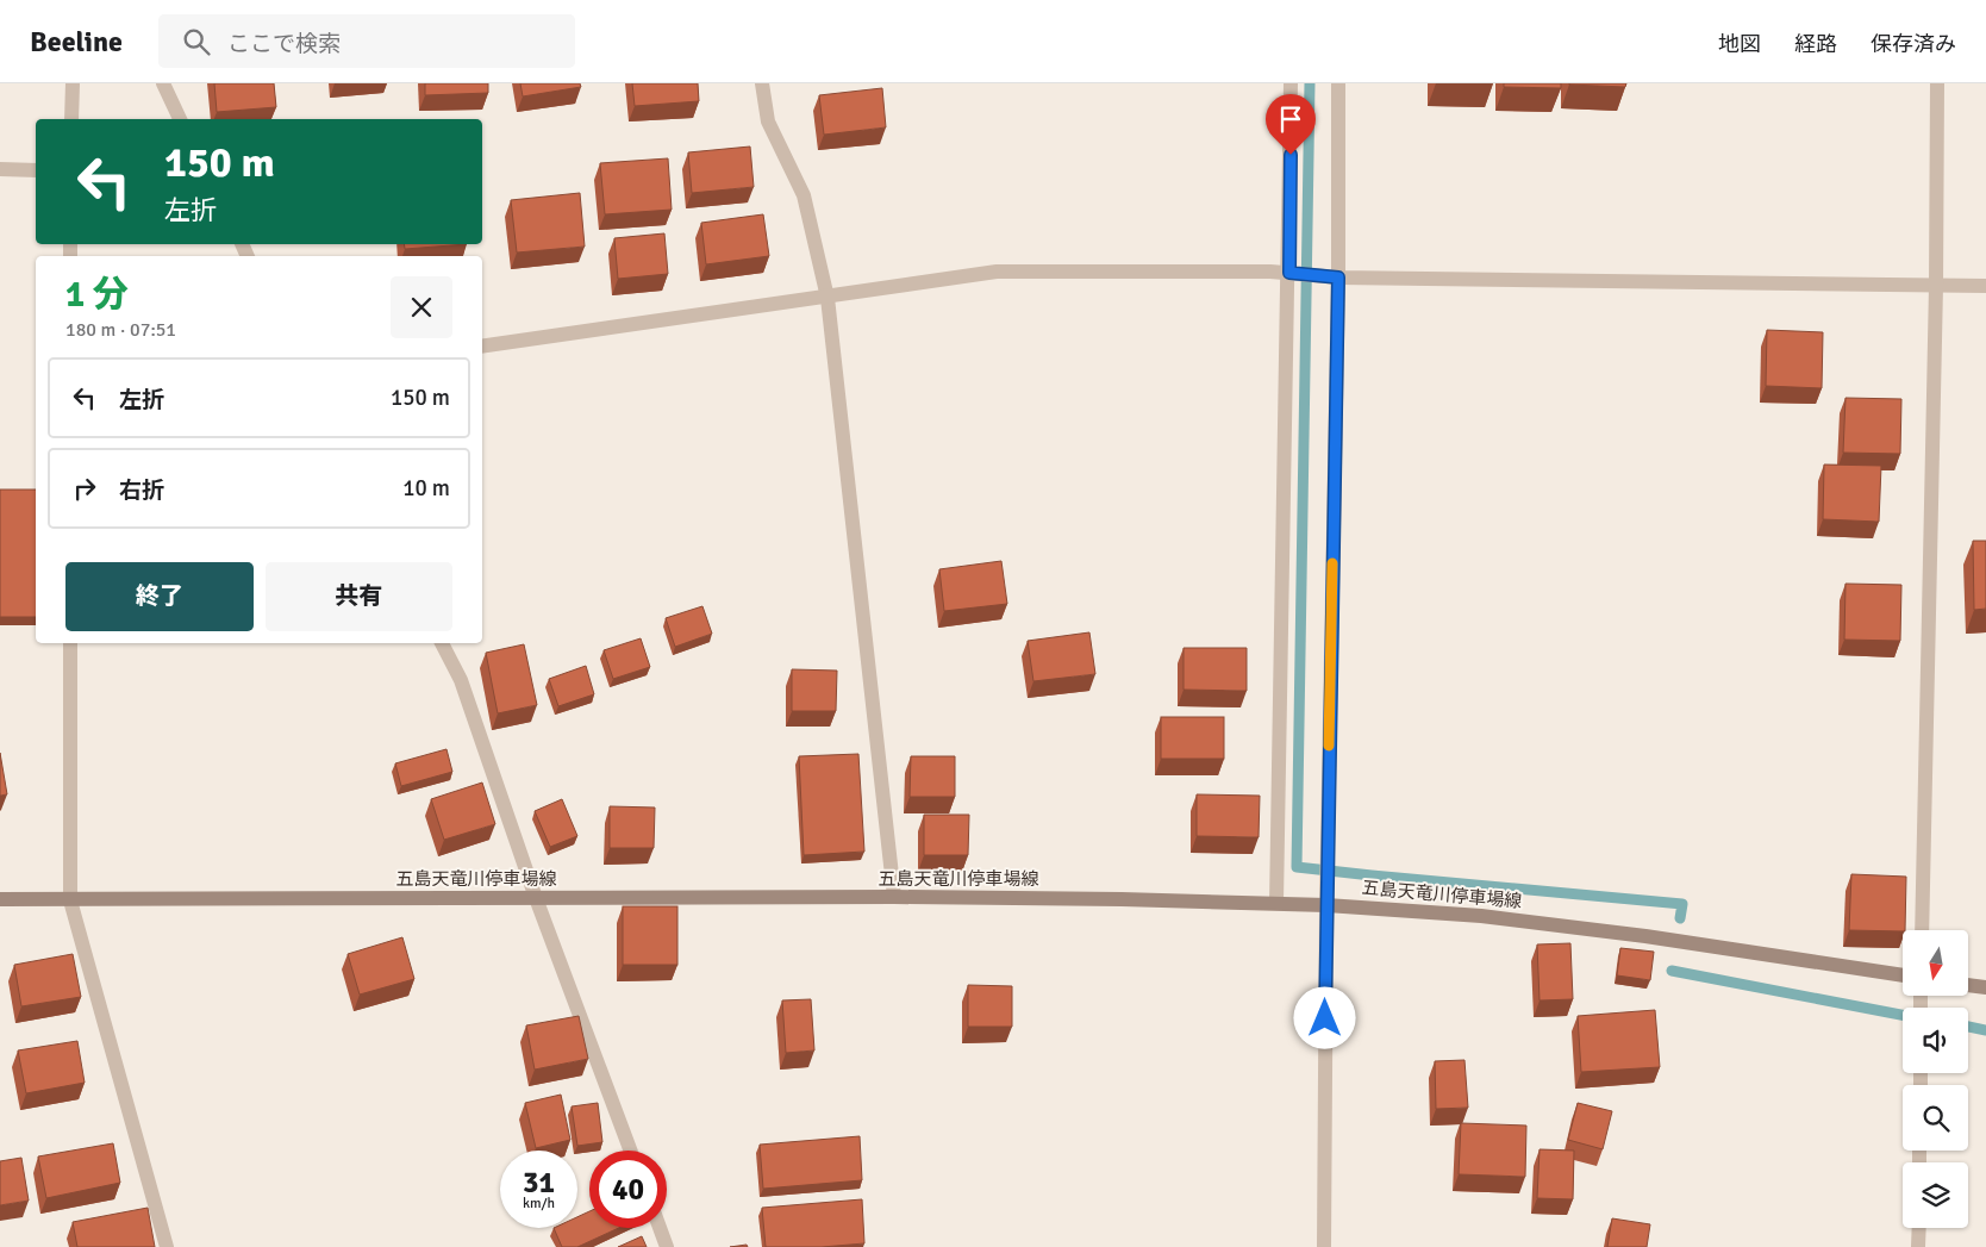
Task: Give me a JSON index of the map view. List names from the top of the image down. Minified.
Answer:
{"streets":{"main road":["五島天竜川停車場線"]},"north":"bottom","page":{"header":"Beeline","search":"ここで検索","nav":["地図","経路","保存済み"],"turn":["150 m","左折"],"heading":["1 分","180 m · 07:51"],"list":[{"name":"左折","value":"150 m"},{"name":"右折","value":"10 m"}],"buttons":["終了","共有"],"speed":"31 km/h","limit":"40"}}
